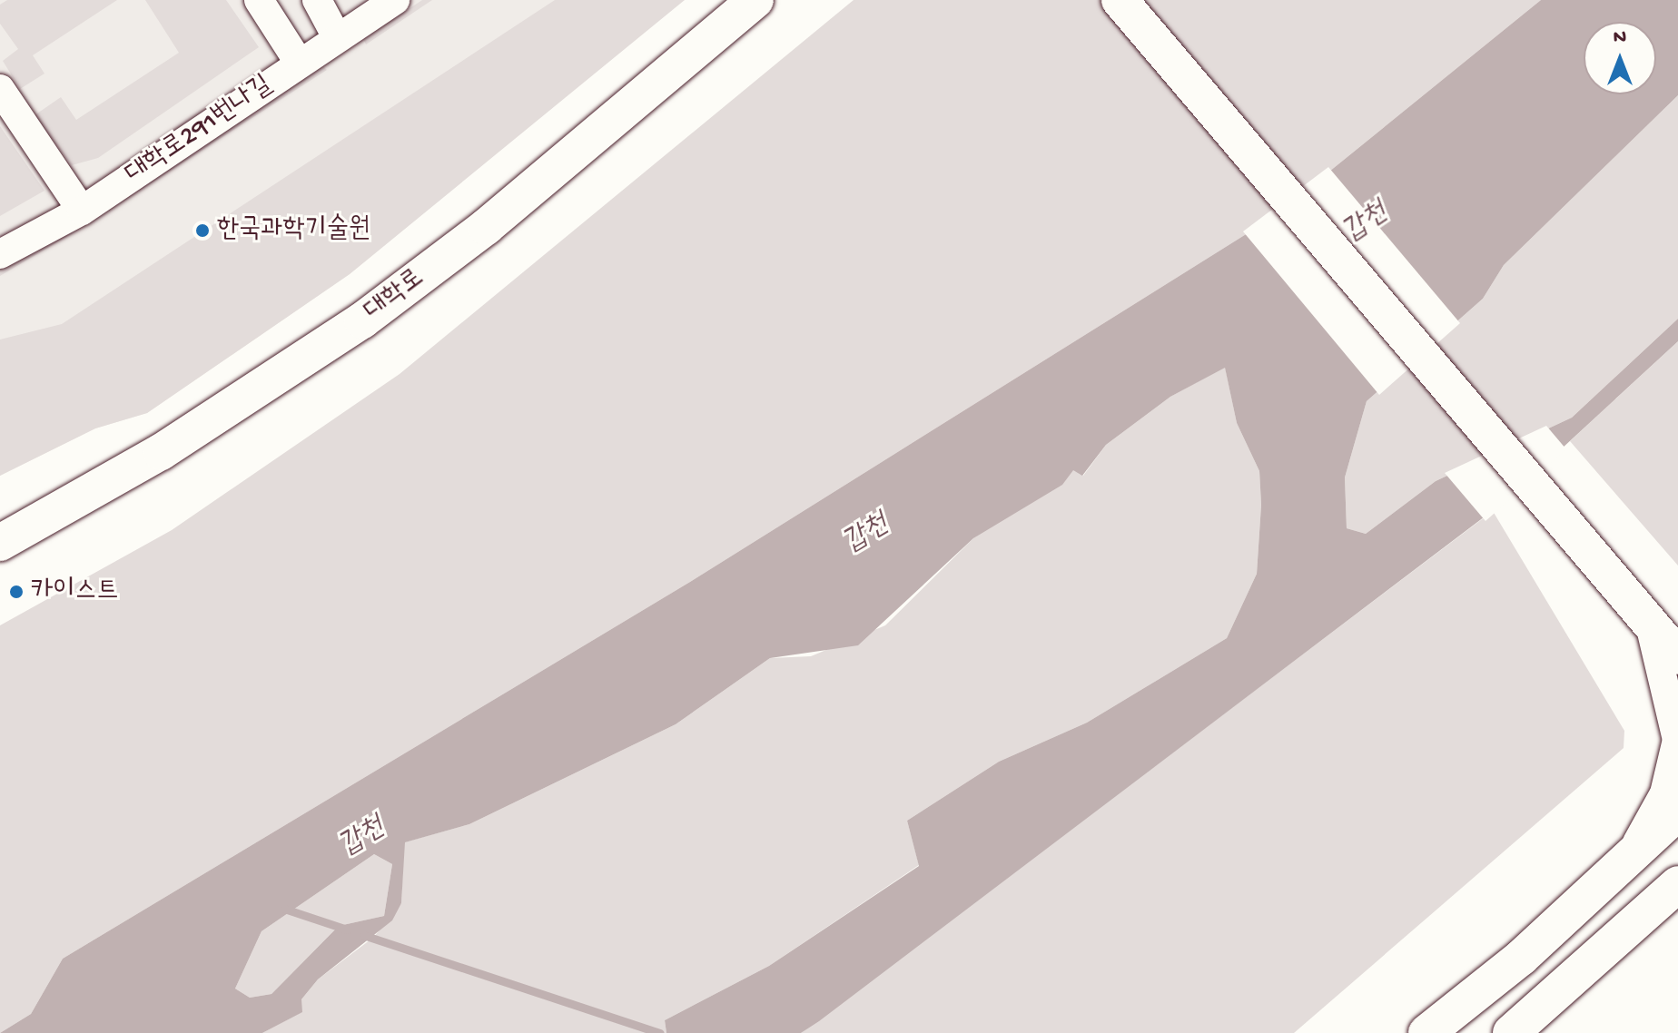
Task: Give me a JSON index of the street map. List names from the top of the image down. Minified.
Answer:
{"streets":{"main road":["대학로"],"street":["대학로291번나길"]},"water":["갑천"],"places":["한국과학기술원","카이스트"],"north":"top"}
